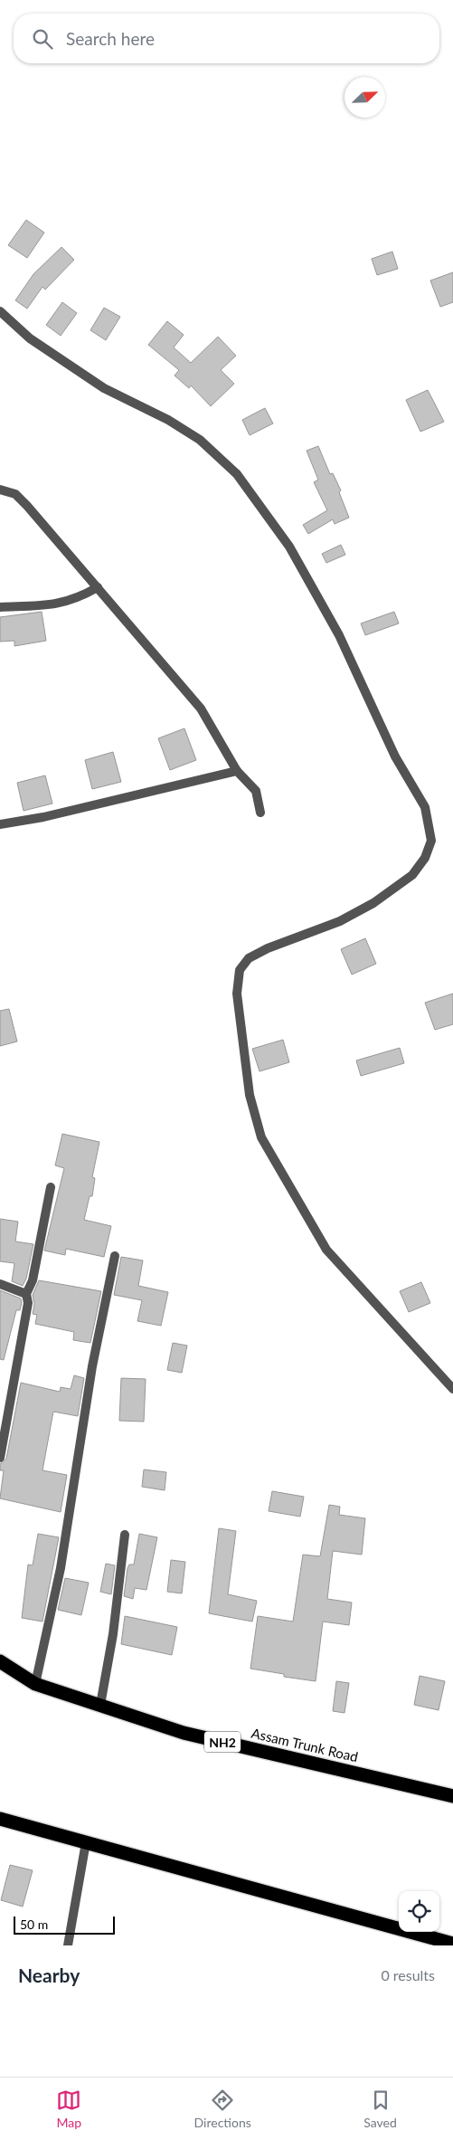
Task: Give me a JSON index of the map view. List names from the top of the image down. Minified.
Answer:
{"streets":{"highway":["NH2","Assam Trunk Road"]},"scale_bar":"50 m","north":"top right","page":{"search":"Search here","scale":"50 m","heading":["Nearby","0 results"],"nav":["Map","Directions","Saved"]}}
